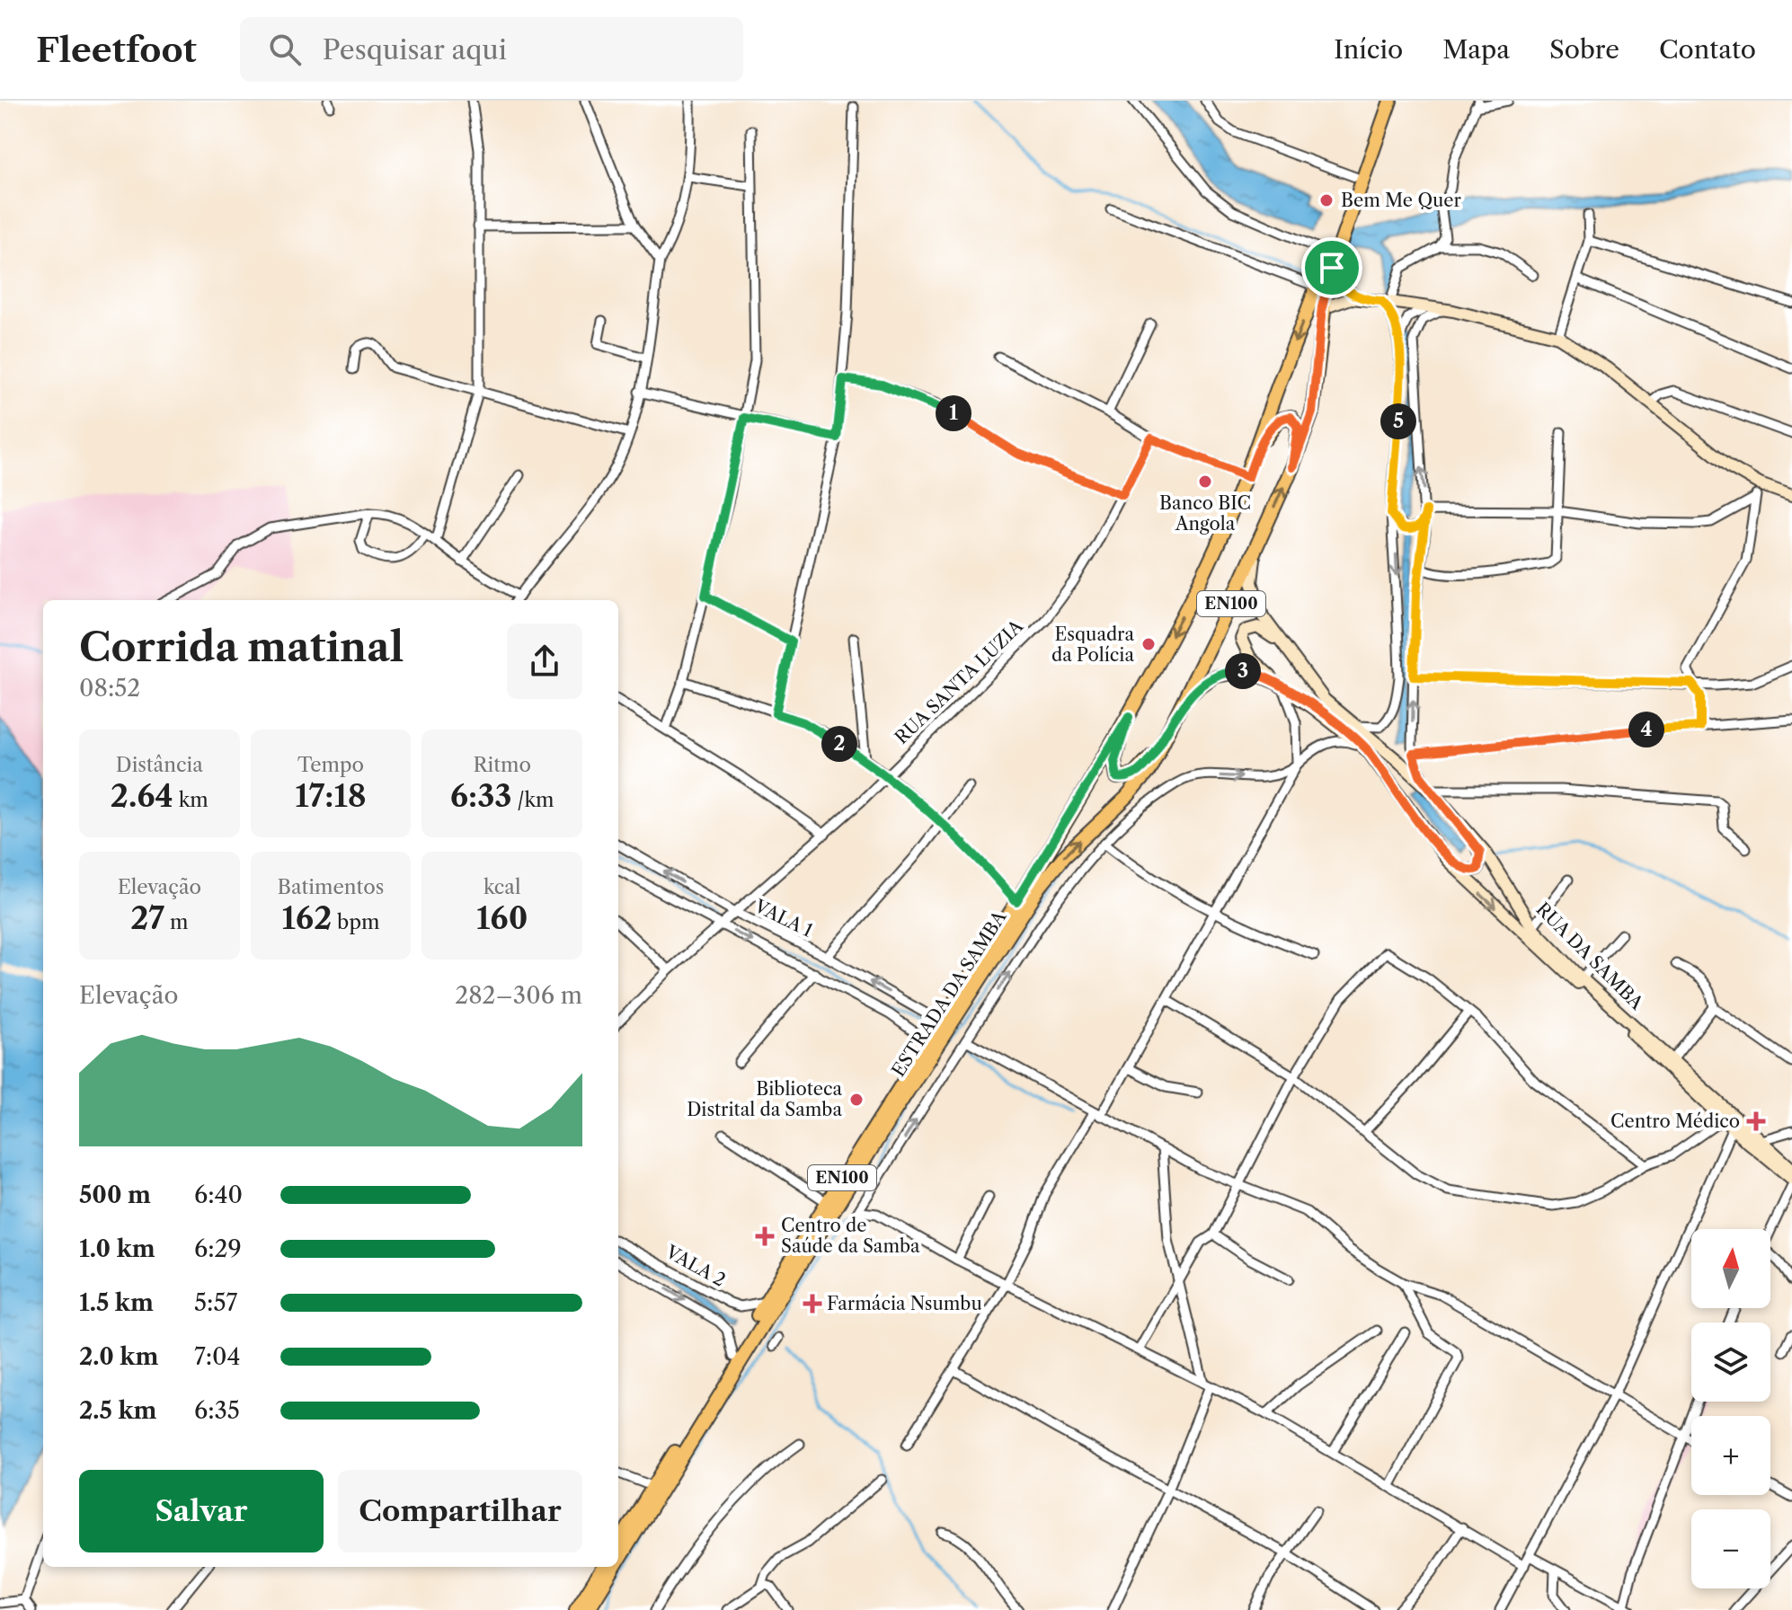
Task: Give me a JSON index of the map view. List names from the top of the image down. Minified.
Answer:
{"streets":{"main road":["EN100","RUA DA SAMBA","ESTRADA DA SAMBA"],"street":["RUA SANTA LUZIA","VALA 1","VALA 2"]},"crossings":[["RUA SANTA LUZIA","VALA 1"],["VALA 1","ESTRADA DA SAMBA"],["RUA DA SAMBA","ESTRADA DA SAMBA"],["ESTRADA DA SAMBA","VALA 2"]],"places":{"other":["Bem Me Quer","Banco BIC Angola","Esquadra da Polícia","Biblioteca Distrital da Samba"],"health":["Centro Médico","Centro de Saúde da Samba","Farmácia Nsumbu"]},"north":"top","page":{"header":"Fleetfoot","search":"Pesquisar aqui","nav":["Início","Mapa","Sobre","Contato"],"pins":["1","5","3","4","2"],"heading":["Corrida matinal","08:52"],"stats":[["Distância","2.64 km"],["Tempo","17:18"],["Ritmo","6:33 /km"],["Elevação","27 m"],["Batimentos","162 bpm"],["kcal","160"]],"chart":["Elevação","282–306 m"],"list":[{"name":"500 m","note":"6:40"},{"name":"1.0 km","note":"6:29"},{"name":"1.5 km","note":"5:57"},{"name":"2.0 km","note":"7:04"},{"name":"2.5 km","note":"6:35"}],"map_buttons":["+","−"],"buttons":["Salvar","Compartilhar"]}}
